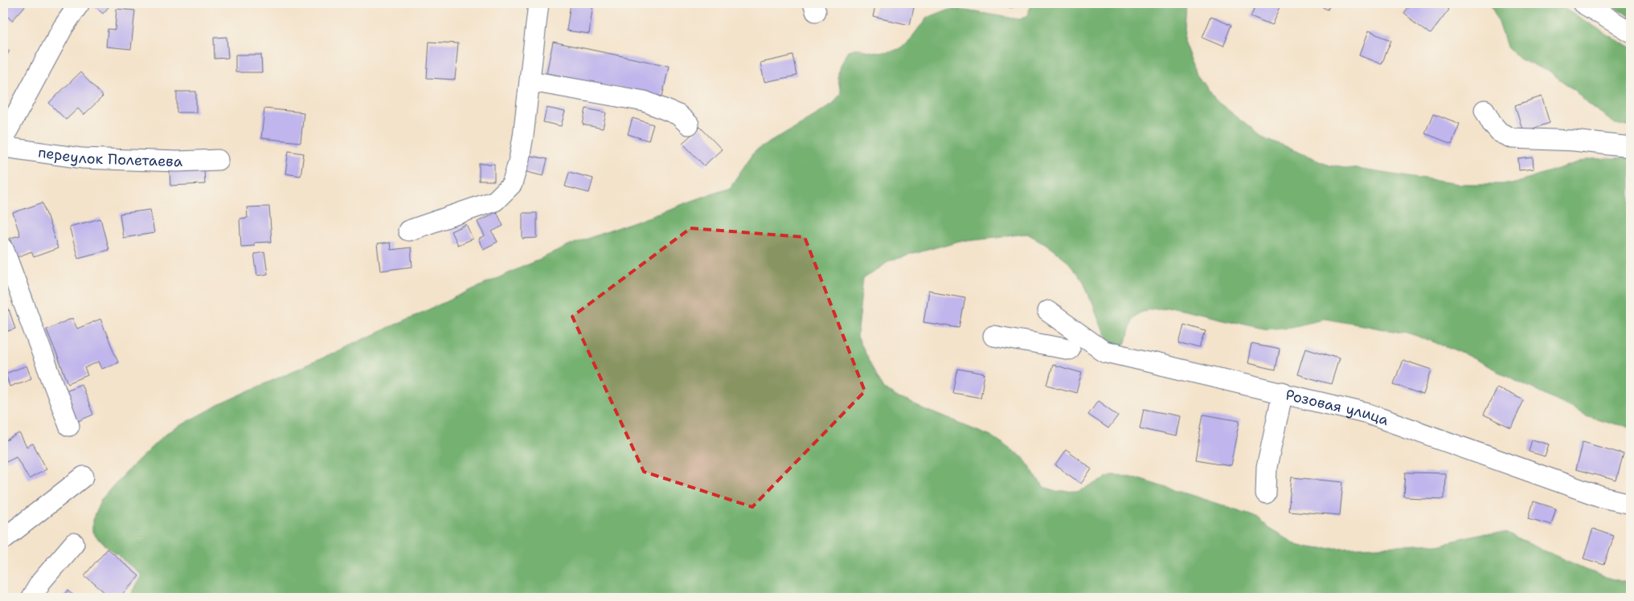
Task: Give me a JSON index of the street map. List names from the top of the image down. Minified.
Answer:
{"streets":{"street":["переулок Полетаева","Розовая улица"]}}
